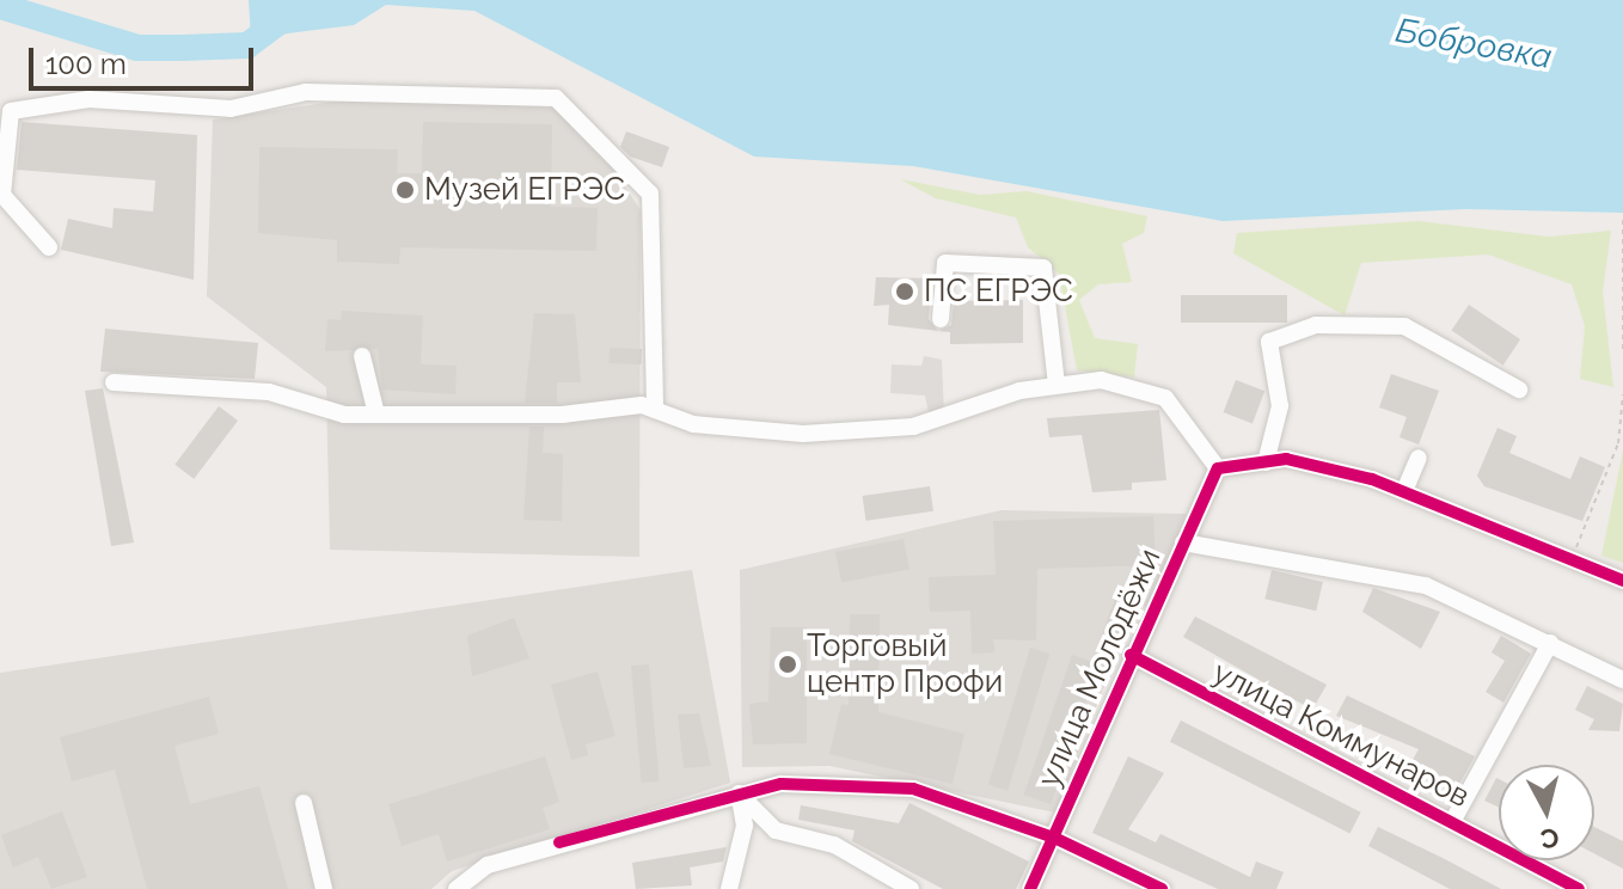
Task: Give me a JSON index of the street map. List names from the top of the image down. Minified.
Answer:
{"streets":{"street":["улица Молодёжи","улица Коммунаров"]},"crossings":[["улица Молодёжи","улица Коммунаров"]],"water":["Бобровка"],"places":["Музей ЕГРЭС","ПС ЕГРЭС","Торговый центр Профи"],"scale_bar":"100 m","north":"bottom"}
